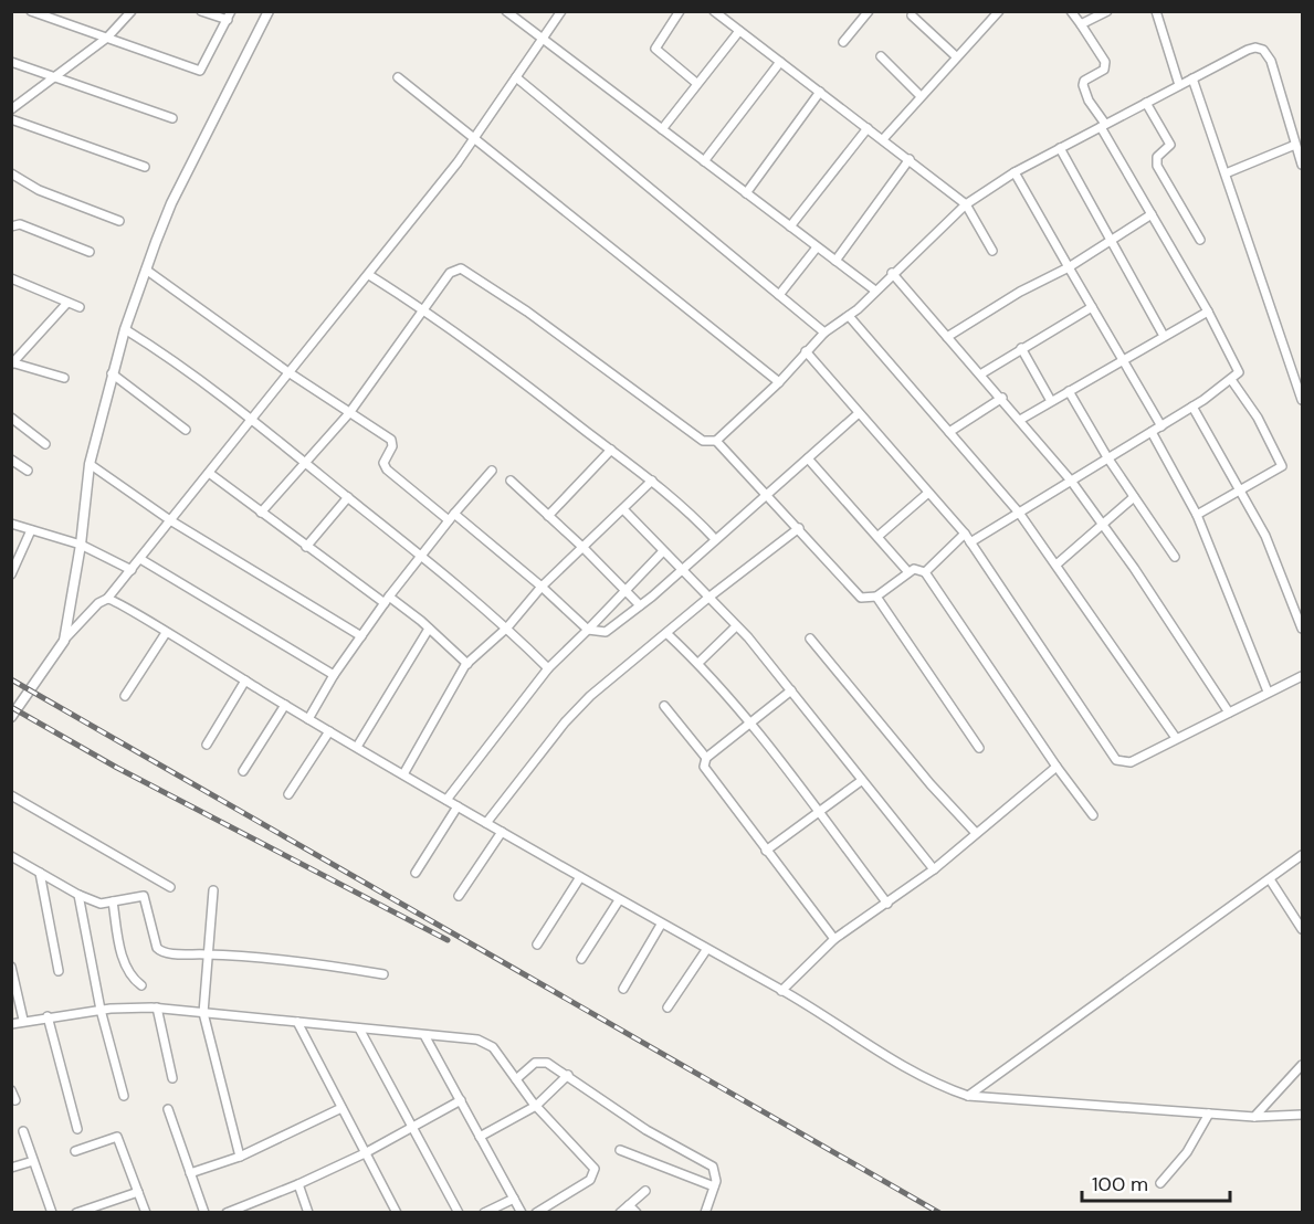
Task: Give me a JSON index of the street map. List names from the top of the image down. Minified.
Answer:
{"scale_bar":"100 m"}
